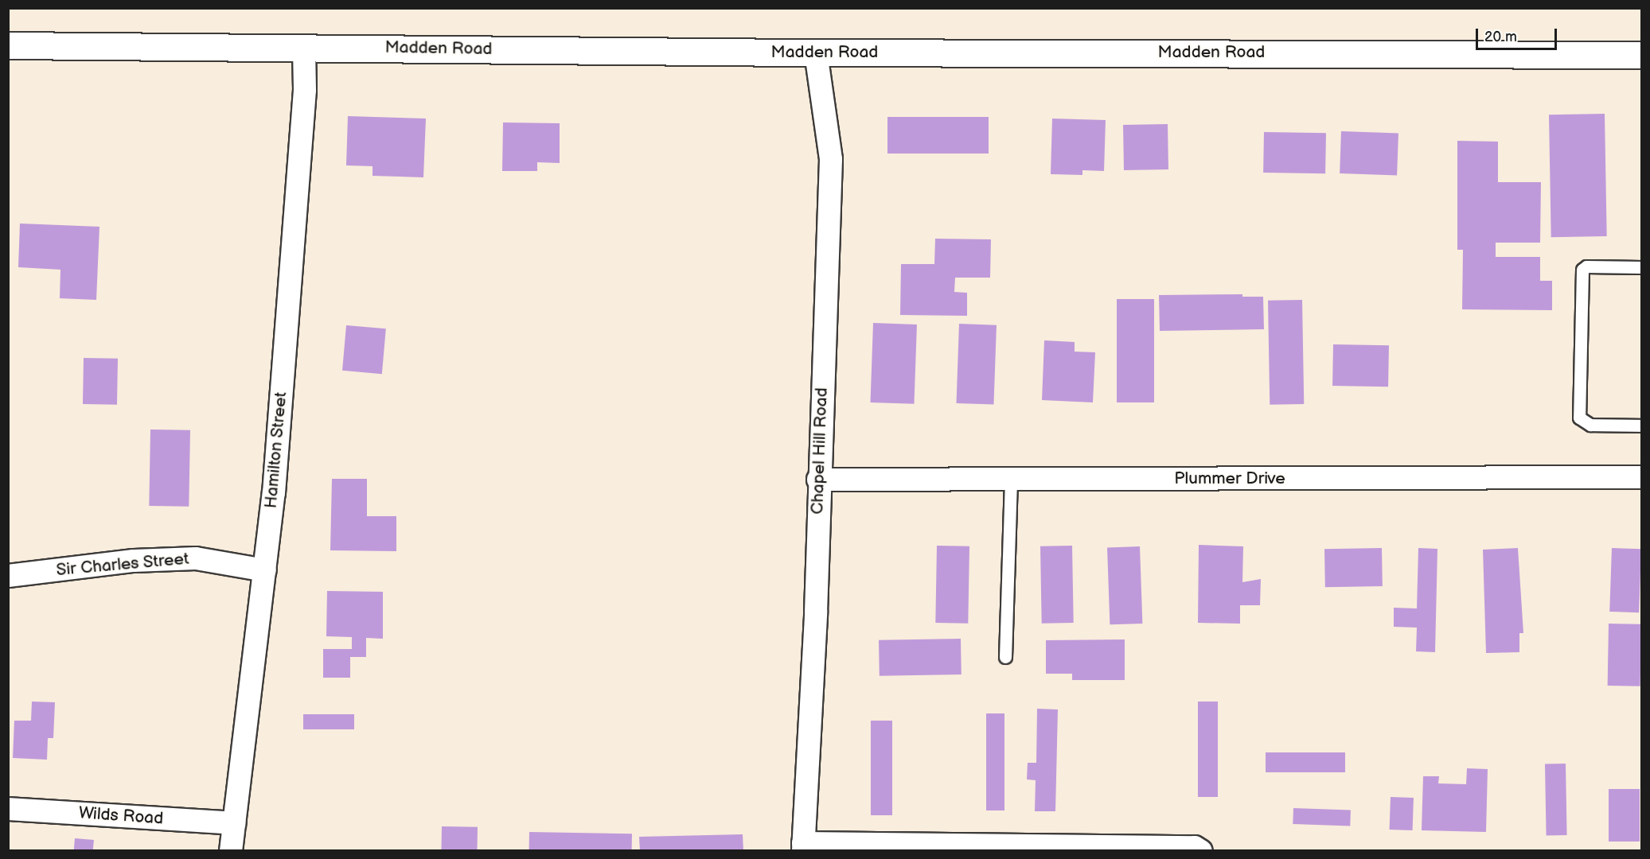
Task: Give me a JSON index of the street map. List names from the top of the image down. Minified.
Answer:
{"streets":{"street":["Madden Road","Hamilton Street","Chapel Hill Road","Plummer Drive","Sir Charles Street","Wilds Road"]},"crossings":[["Madden Road","Hamilton Street"],["Madden Road","Chapel Hill Road"],["Hamilton Street","Sir Charles Street"],["Hamilton Street","Wilds Road"],["Chapel Hill Road","Plummer Drive"]],"scale_bar":"20 m"}
